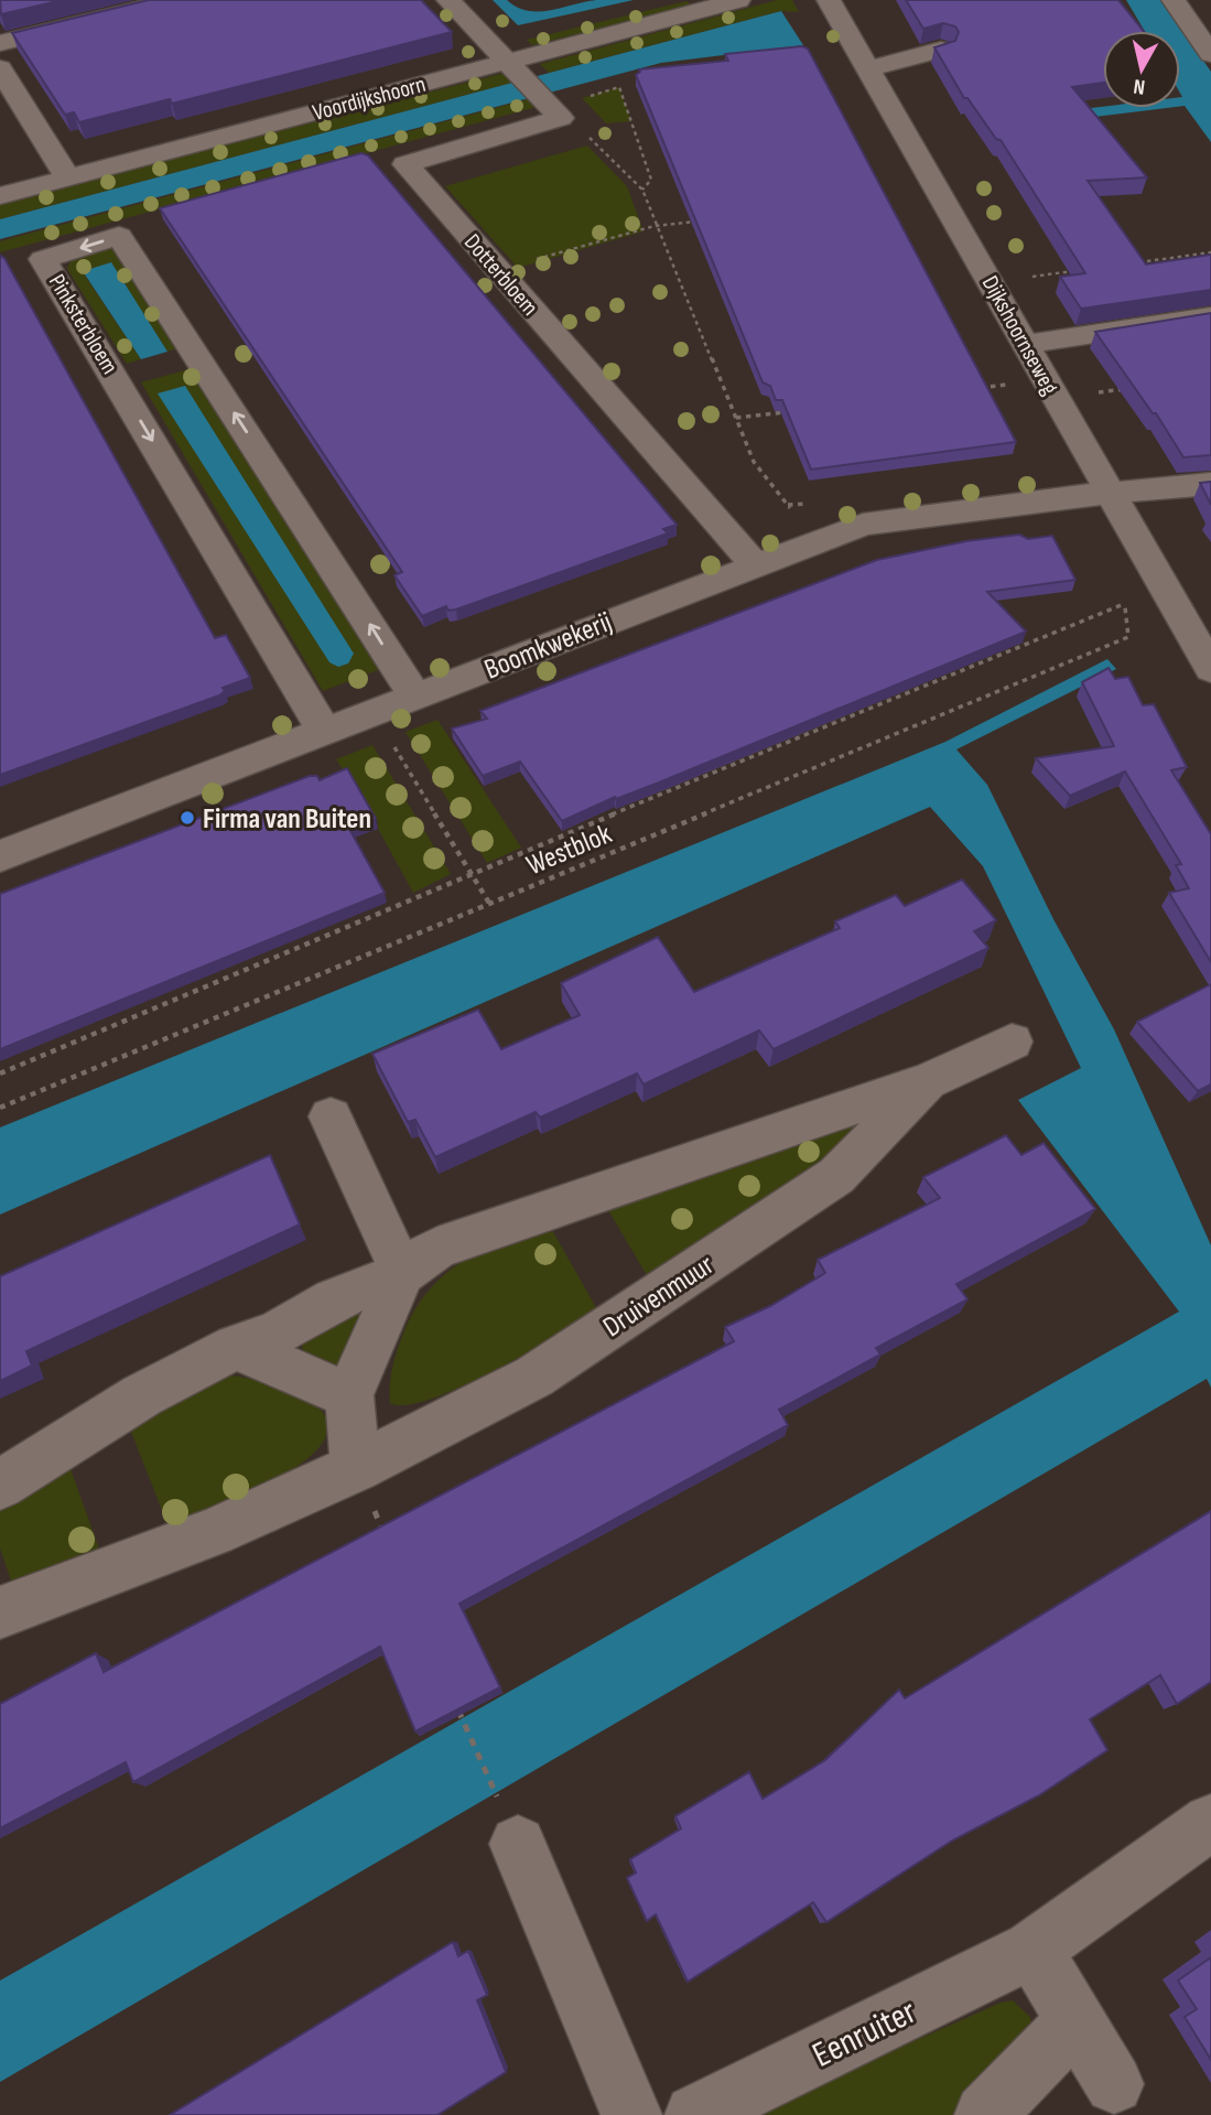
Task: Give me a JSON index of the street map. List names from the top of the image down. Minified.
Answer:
{"streets":{"street":["Voordijkshoorn","Dotterbloem","Pinksterbloem","Dijkshoornseweg","Boomkwekerij","Druivenmuur","Eenruiter"],"path":["Westblok"]},"crossings":[["Dotterbloem","Boomkwekerij"],["Pinksterbloem","Boomkwekerij"],["Dijkshoornseweg","Boomkwekerij"]],"places":["Firma van Buiten"],"north":"bottom"}
